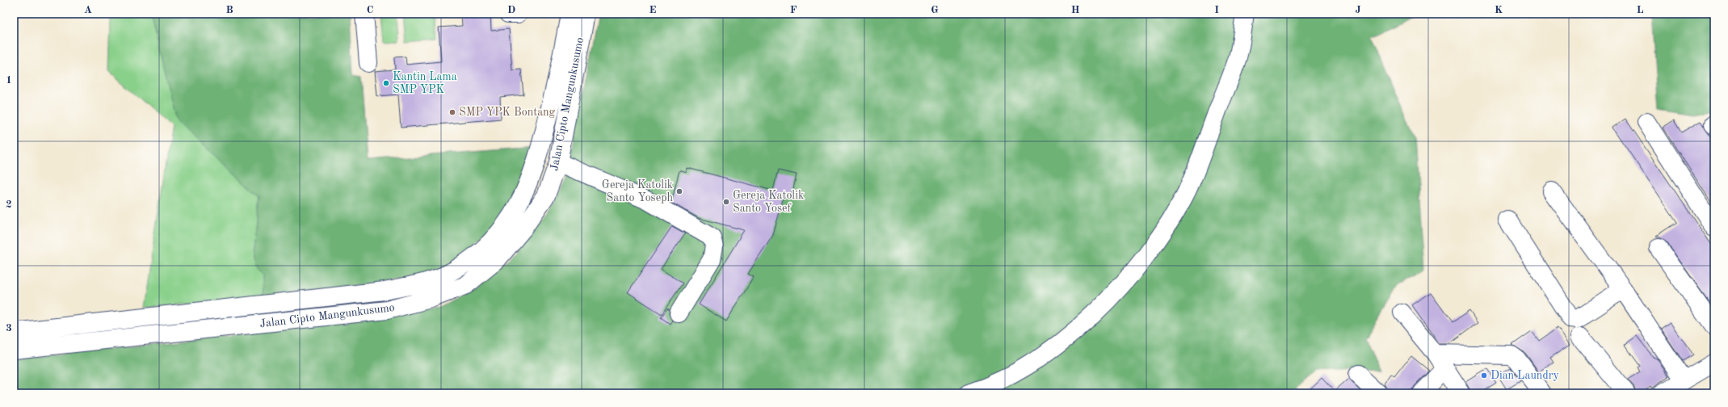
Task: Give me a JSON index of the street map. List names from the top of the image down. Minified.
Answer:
{"streets":{"street":["Jalan Cipto Mangunkusumo"]},"places":["Kantin Lama SMP YPK","SMP YPK Bontang","Gereja Katolik Santo Yoseph","Gereja Katolik Santo Yosef","Dian Laundry"],"grid":{"columns":["A","B","C","D","E","F","G","H","I","J","K","L"],"rows":["1","2","3"]}}
